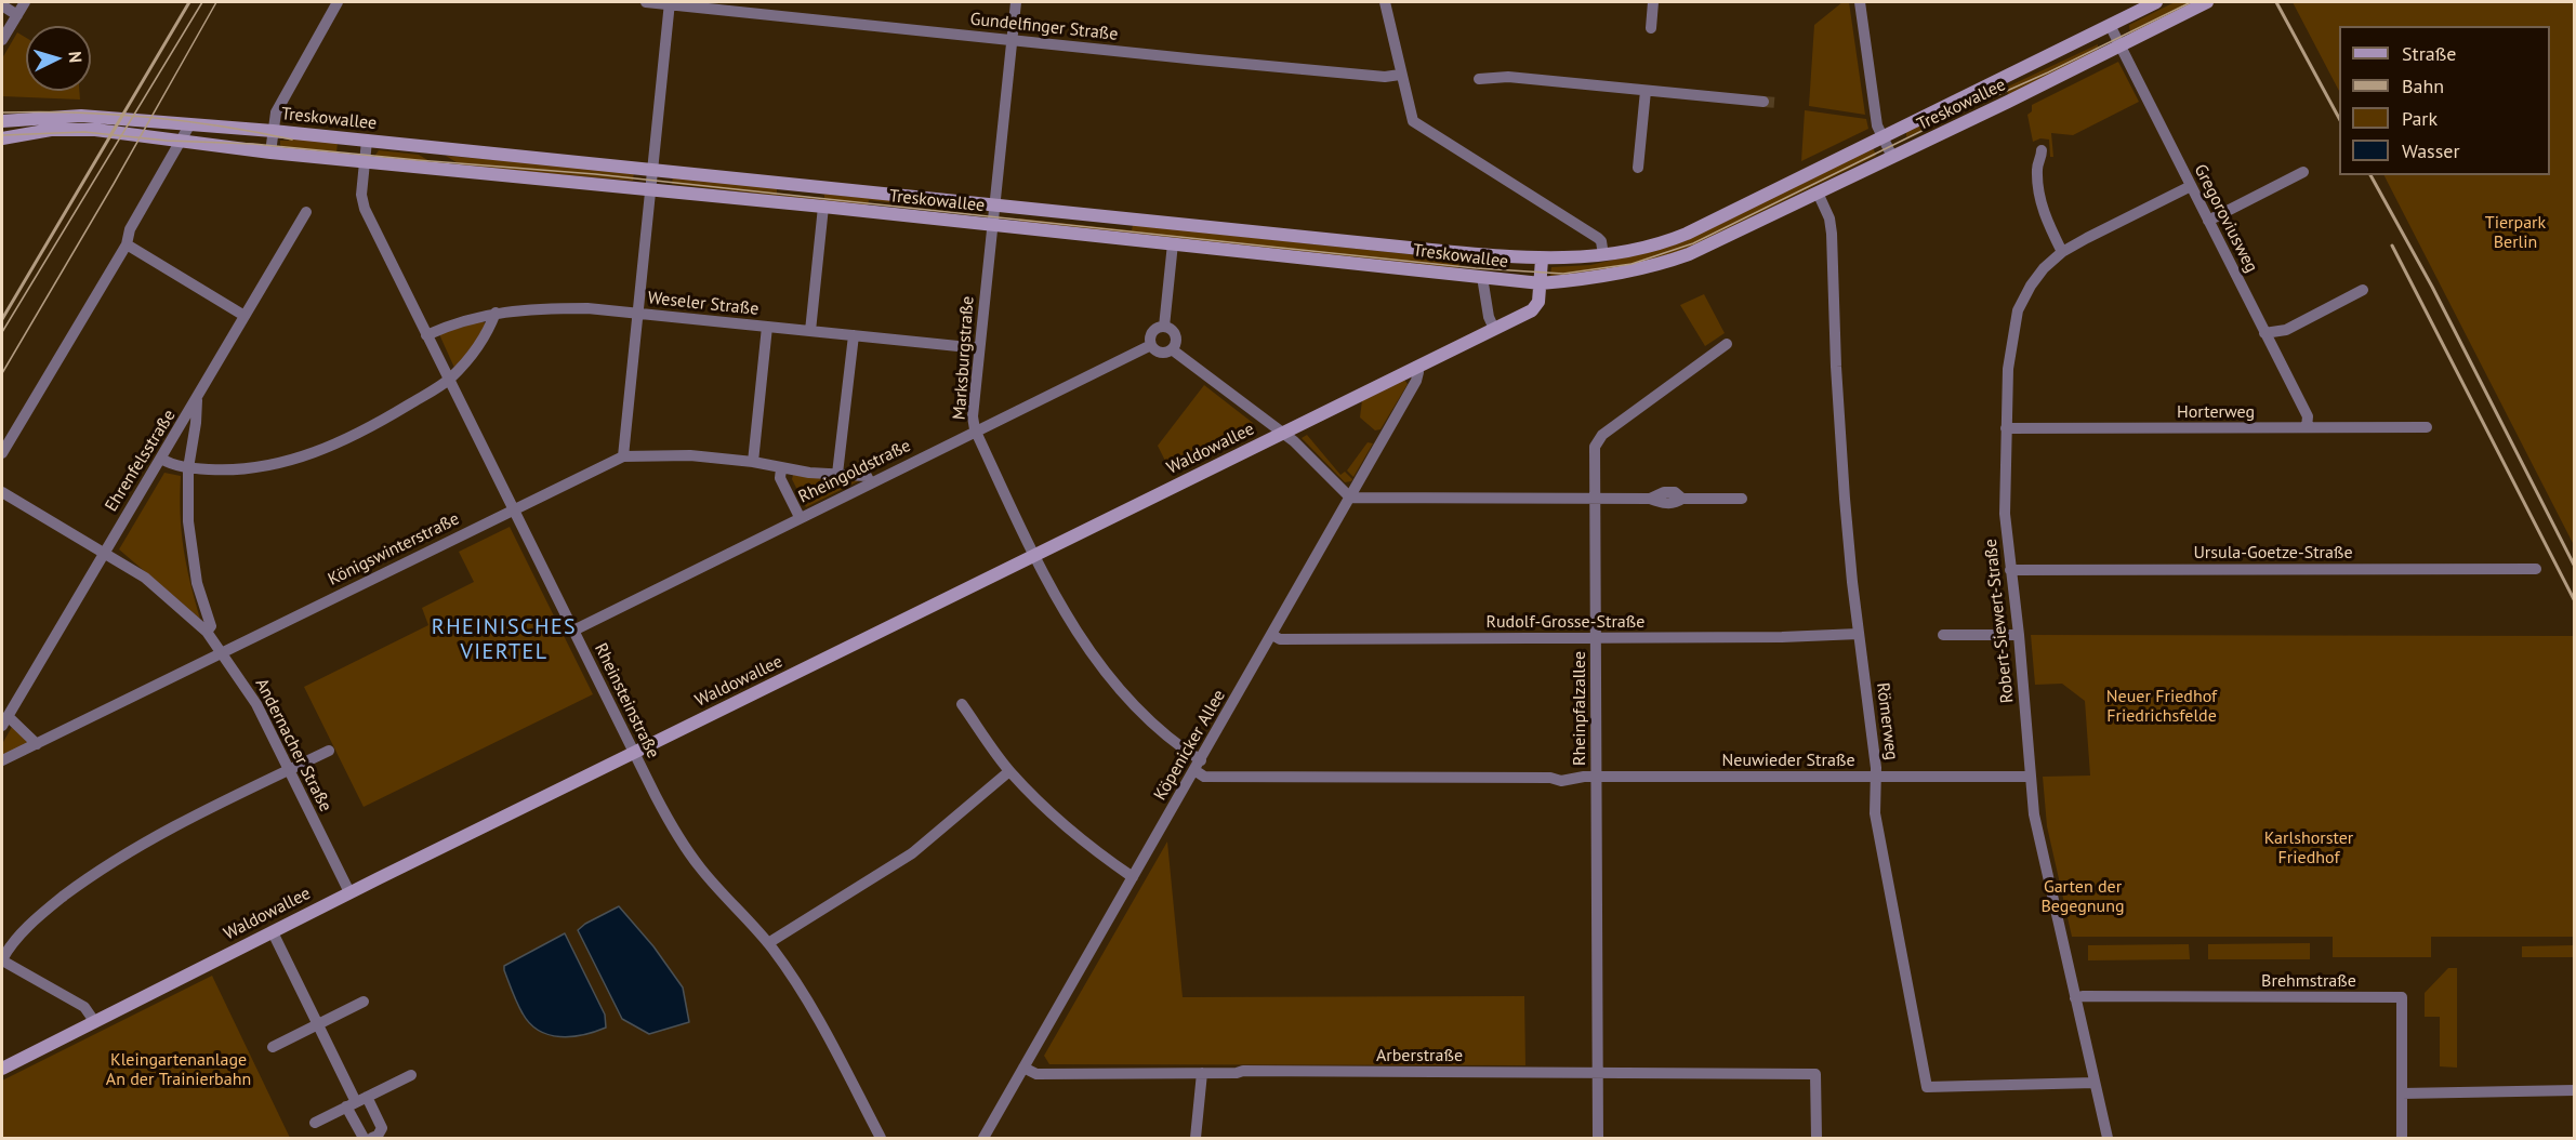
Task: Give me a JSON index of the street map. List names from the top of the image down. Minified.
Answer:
{"streets":{"main road":["Treskowallee","Waldowallee"],"street":["Gundelfinger Straße","Gregoroviusweg","Weseler Straße","Marksburgstraße","Horterweg","Ehrenfelsstraße","Rheingoldstraße","Königswinterstraße","Ursula-Goetze-Straße","Robert-Siewert-Straße","Rudolf-Grosse-Straße","Rheinsteinstraße","Rheinpfalzallee","Römerweg","Andernacher Straße","Köpenicker Allee","Neuwieder Straße","Brehmstraße","Arberstraße"]},"crossings":[["Gundelfinger Straße","Marksburgstraße"],["Treskowallee","Gregoroviusweg"],["Treskowallee","Marksburgstraße"],["Treskowallee","Waldowallee"],["Treskowallee","Rheinsteinstraße"],["Treskowallee","Römerweg"],["Gregoroviusweg","Horterweg"],["Gregoroviusweg","Robert-Siewert-Straße"],["Weseler Straße","Marksburgstraße"],["Weseler Straße","Rheinsteinstraße"],["Marksburgstraße","Waldowallee"],["Marksburgstraße","Rheingoldstraße"],["Marksburgstraße","Köpenicker Allee"],["Marksburgstraße","Neuwieder Straße"],["Horterweg","Robert-Siewert-Straße"],["Waldowallee","Rheinsteinstraße"],["Waldowallee","Andernacher Straße"],["Waldowallee","Köpenicker Allee"],["Ehrenfelsstraße","Andernacher Straße"],["Rheingoldstraße","Königswinterstraße"],["Rheingoldstraße","Rheinsteinstraße"],["Königswinterstraße","Rheinsteinstraße"],["Königswinterstraße","Andernacher Straße"],["Ursula-Goetze-Straße","Robert-Siewert-Straße"],["Robert-Siewert-Straße","Römerweg"],["Robert-Siewert-Straße","Neuwieder Straße"],["Robert-Siewert-Straße","Brehmstraße"],["Rudolf-Grosse-Straße","Rheinpfalzallee"],["Rudolf-Grosse-Straße","Römerweg"],["Rudolf-Grosse-Straße","Köpenicker Allee"],["Rheinpfalzallee","Neuwieder Straße"],["Rheinpfalzallee","Arberstraße"],["Römerweg","Neuwieder Straße"],["Köpenicker Allee","Neuwieder Straße"],["Köpenicker Allee","Arberstraße"]],"districts":["RHEINISCHES VIERTEL"],"parks":["Tierpark Berlin","Neuer Friedhof Friedrichsfelde","Karlshorster Friedhof","Garten der Begegnung","Kleingartenanlage An der Trainierbahn"],"legend":["Straße","Bahn","Park","Wasser"],"north":"right"}
